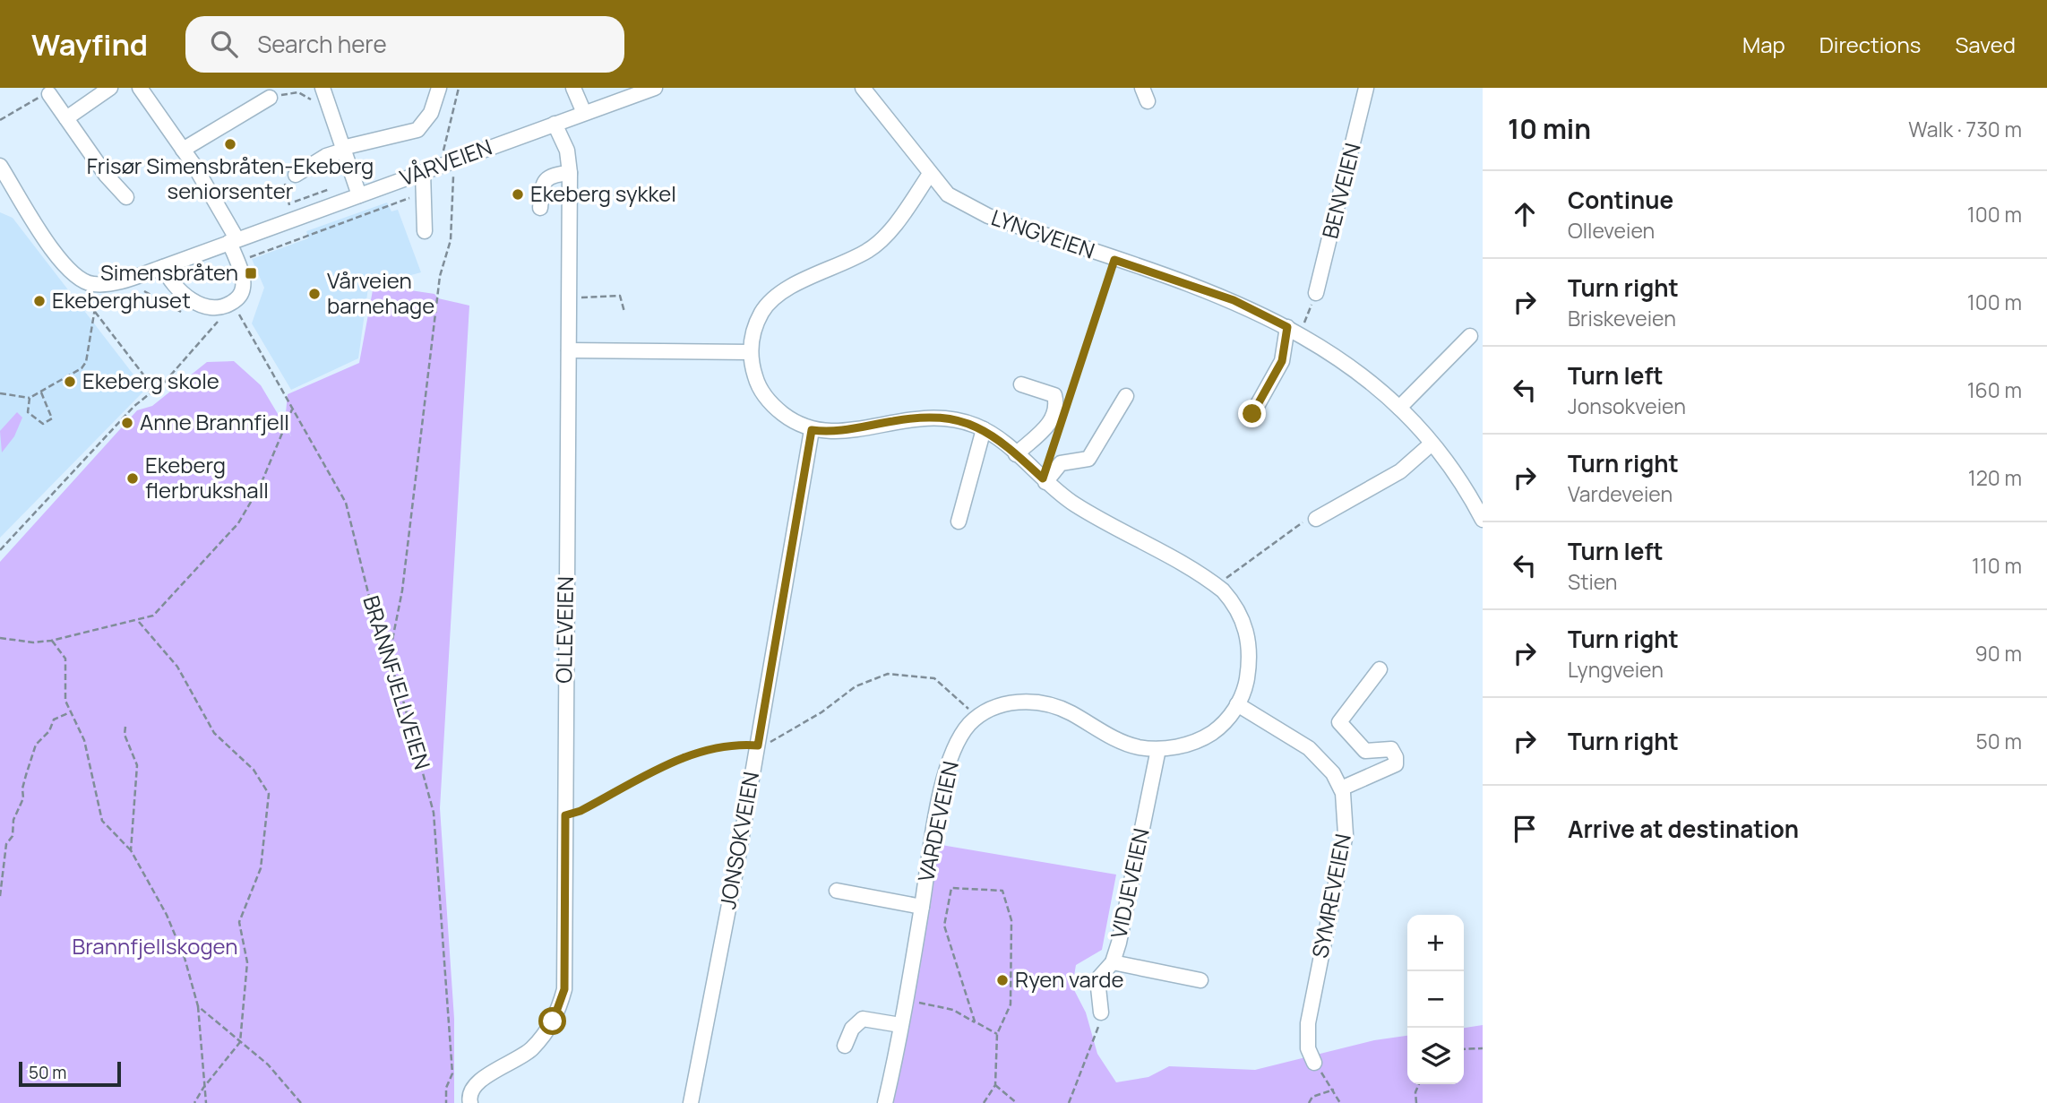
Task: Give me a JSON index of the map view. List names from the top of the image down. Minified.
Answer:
{"streets":{"street":["VÅRVEIEN","BENVEIEN","LYNGVEIEN","OLLEVEIEN","VARDEVEIEN","JONSOKVEIEN","VIDJEVEIEN","SYMREVEIEN"],"path":["BRANNFJELLVEIEN"]},"crossings":[["VÅRVEIEN","OLLEVEIEN"],["LYNGVEIEN","VARDEVEIEN"],["VARDEVEIEN","JONSOKVEIEN"],["VARDEVEIEN","VIDJEVEIEN"],["VARDEVEIEN","SYMREVEIEN"]],"parks":["Brannfjellskogen"],"places":{"other":["Frisør Simensbråten-Ekeberg seniorsenter","Ekeberg sykkel","Vårveien barnehage","Ekeberghuset","Ekeberg skole","Anne Brannfjell","Ekeberg flerbrukshall","Ryen varde"],"transit":["Simensbråten"]},"scale_bar":"50 m","page":{"header":"Wayfind","search":"Search here","nav":["Map","Directions","Saved"],"heading":["10 min","Walk · 730 m"],"list":[["Continue","Olleveien","100 m"],["Turn right","Briskeveien","100 m"],["Turn left","Jonsokveien","160 m"],["Turn right","Vardeveien","120 m"],["Turn left","Stien","110 m"],["Turn right","Lyngveien","90 m"],["Turn right","50 m"],"Arrive at destination"],"map_buttons":["+","−"],"scale":"50 m"}}
